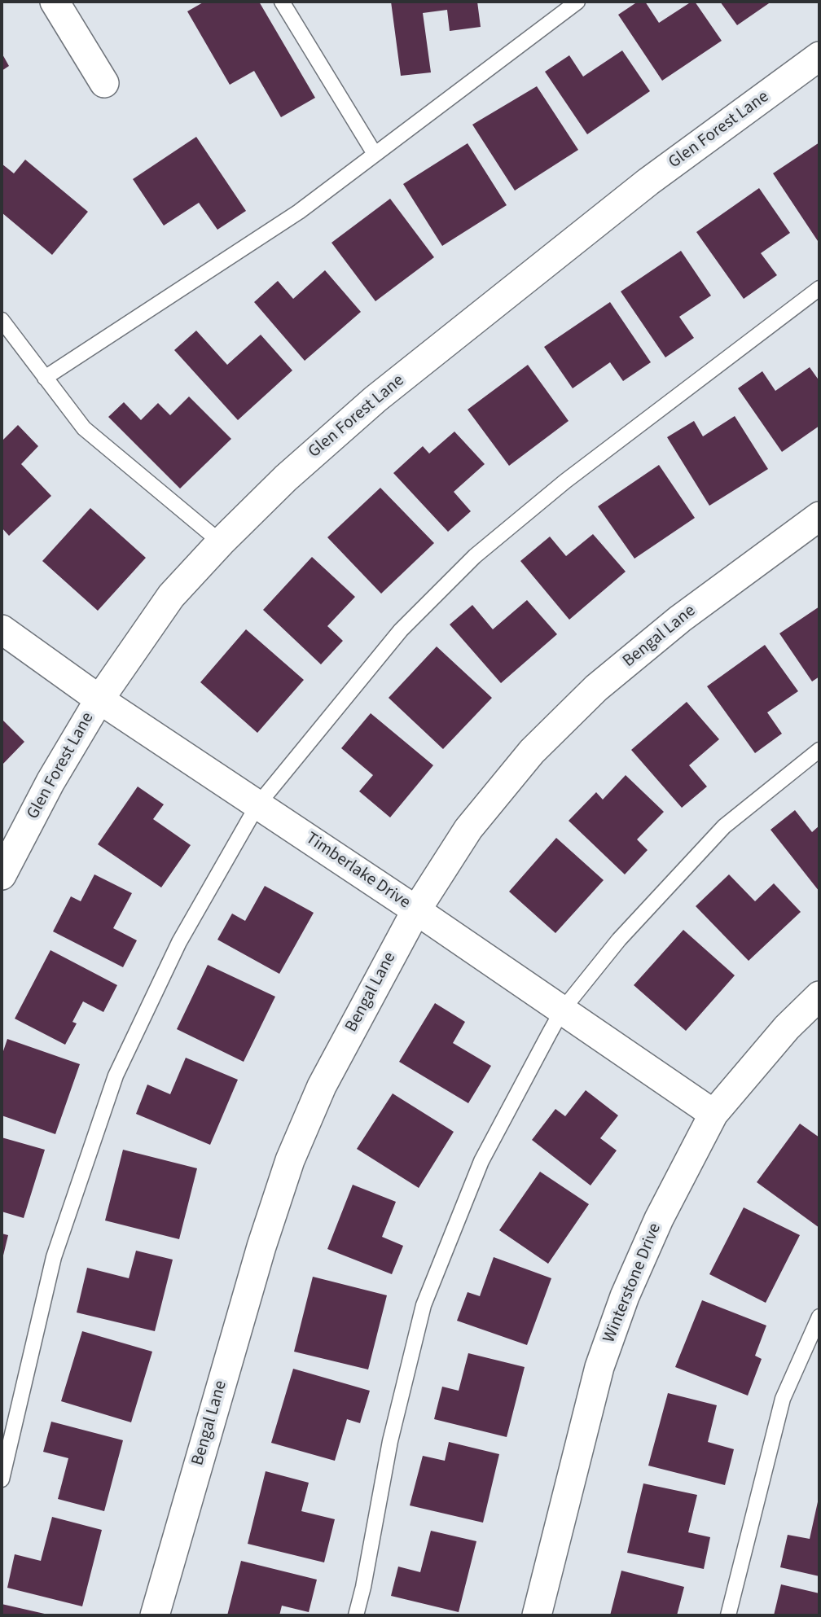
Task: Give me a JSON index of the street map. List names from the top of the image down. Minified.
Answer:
{"streets":{"street":["Glen Forest Lane","Bengal Lane","Timberlake Drive","Winterstone Drive"]},"crossings":[["Glen Forest Lane","Timberlake Drive"],["Bengal Lane","Timberlake Drive"],["Timberlake Drive","Winterstone Drive"]]}
